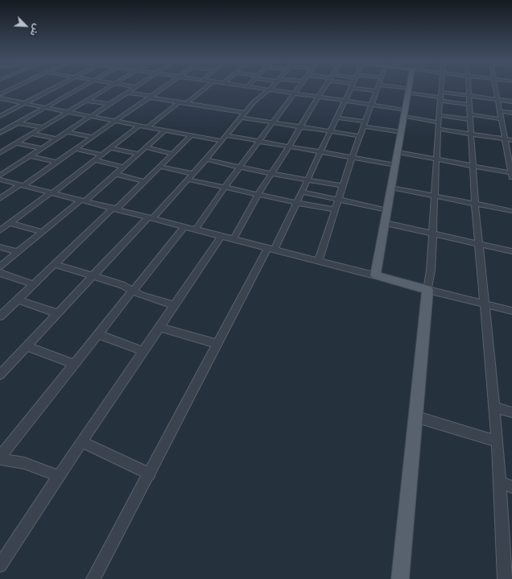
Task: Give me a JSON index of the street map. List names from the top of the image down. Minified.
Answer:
{"north":"bottom right"}
